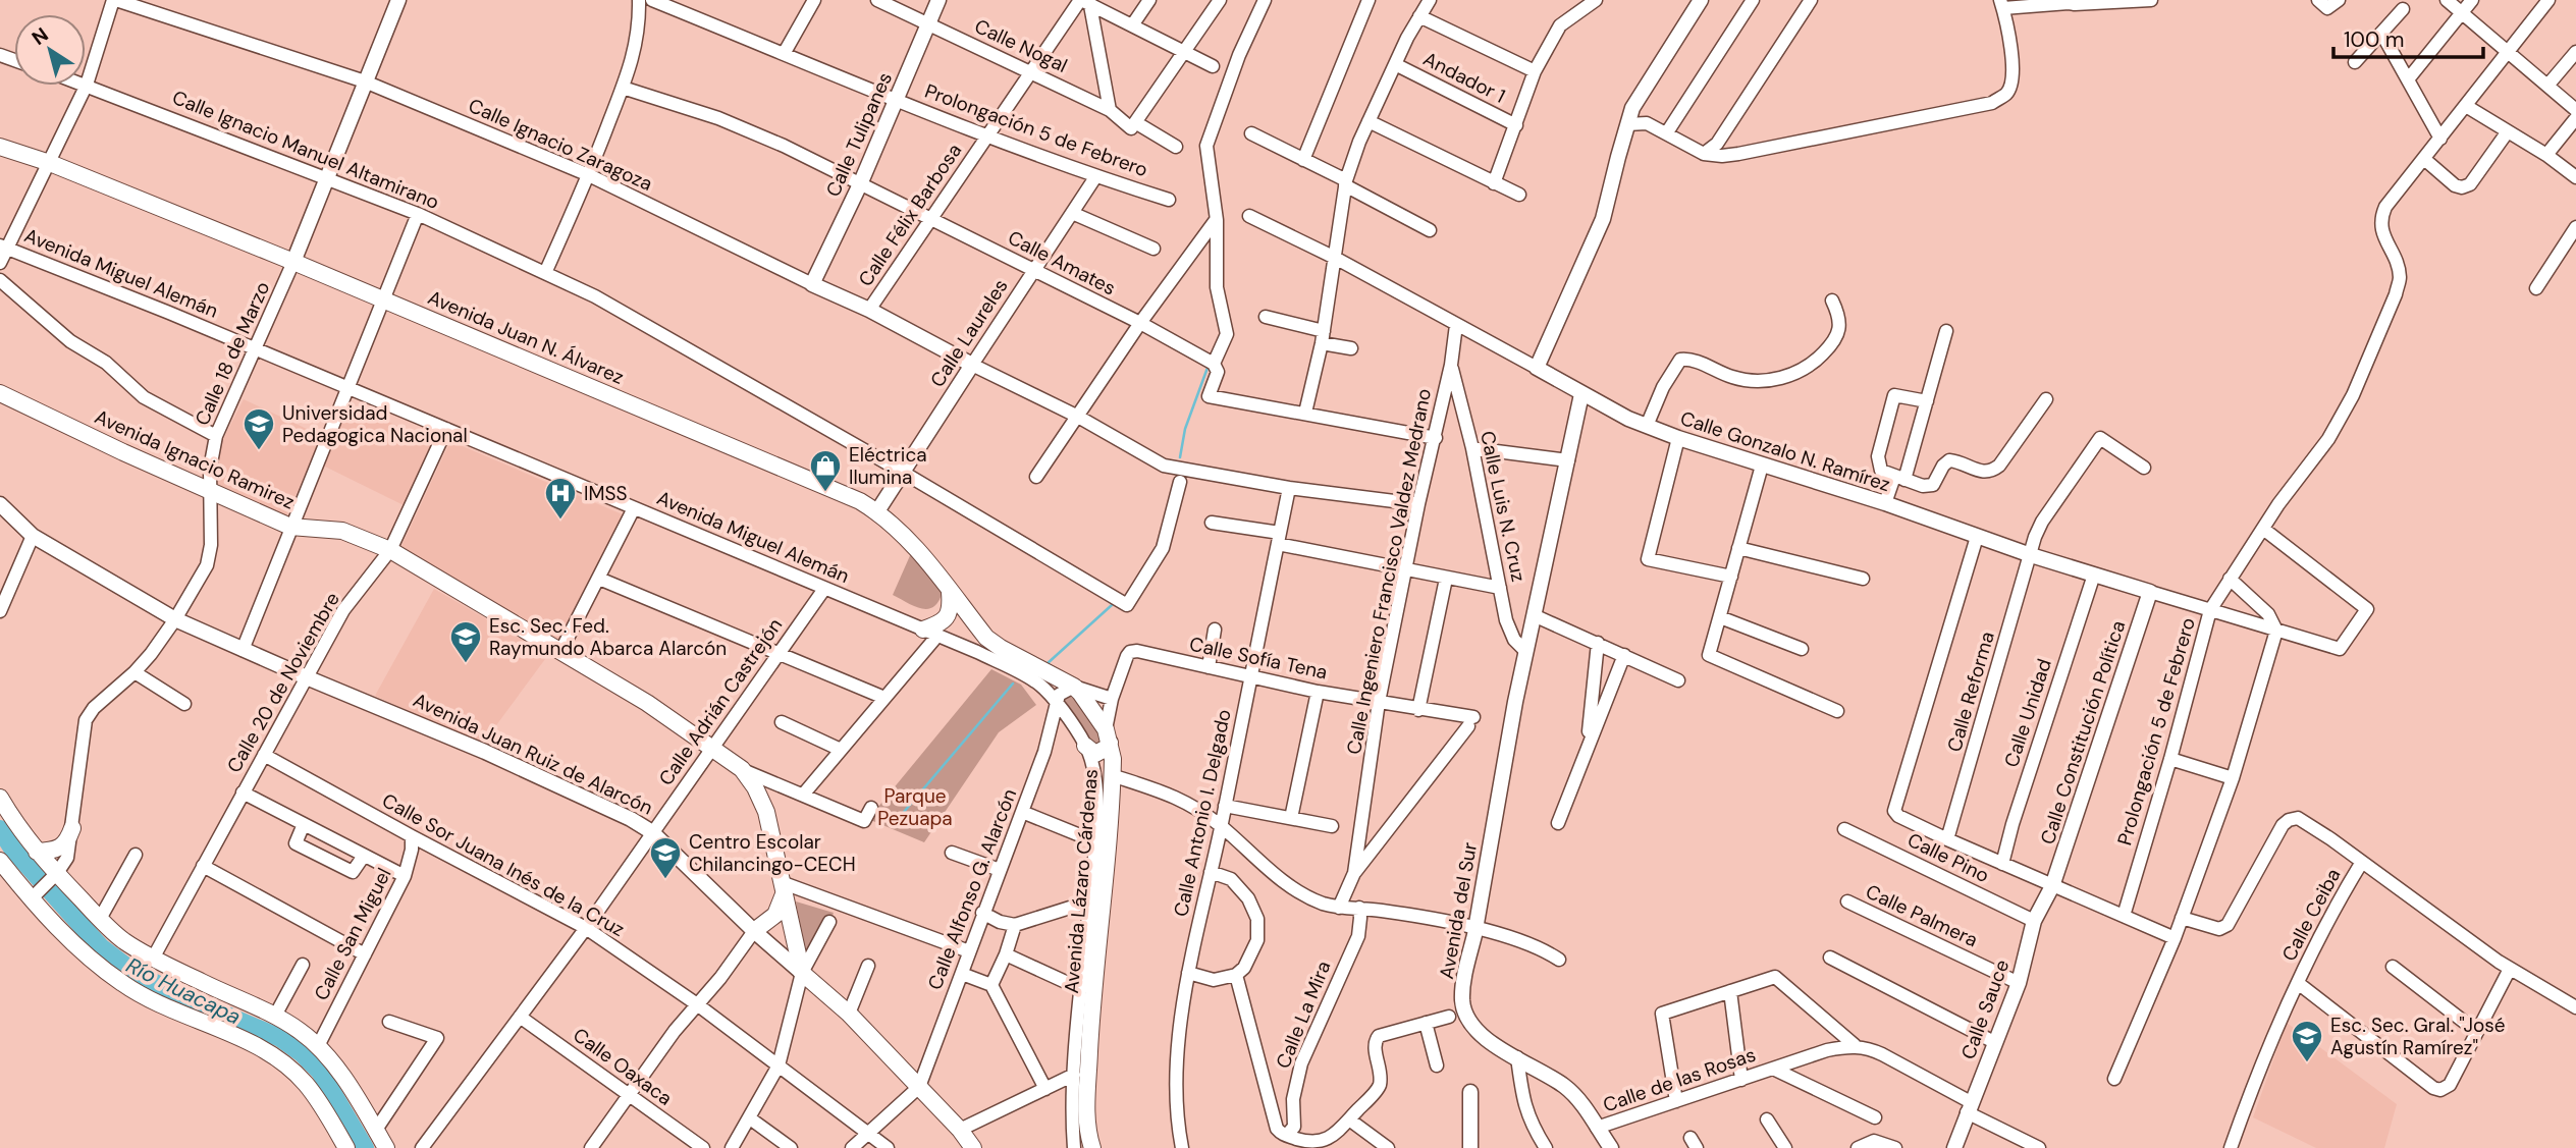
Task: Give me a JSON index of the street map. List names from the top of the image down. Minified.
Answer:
{"streets":{"main road":["Avenida Juan N. Álvarez","Avenida Ignacio Ramirez","Avenida Juan Ruiz de Alarcón","Avenida Lázaro Cárdenas"],"street":["Calle Nogal","Andador 1","Prolongación 5 de Febrero","Calle Tulipanes","Calle Ignacio Zaragoza","Calle Ignacio Manuel Altamirano","Calle Félix Barbosa","Calle Amates","Avenida Miguel Alemán","Calle Laureles","Calle 18 de Marzo","Calle Gonzalo N. Ramírez","Calle Luis N. Cruz","Calle Ingeniero Francisco Valdez Medrano","Calle Sofía Tena","Calle 20 de Noviembre","Calle Reforma","Calle Adrián Castrejón","Calle Unidad","Calle Constitución Política","Calle Antonio I. Delgado","Calle Pino","Calle Sor Juana Inés de la Cruz","Calle Alfonso G. Alarcón","Avenida del Sur","Calle Ceiba","Calle Palmera","Calle San Miguel","Calle Sauce","Calle La Mira","Calle Oaxaca","Calle de las Rosas"]},"crossings":[["Calle Nogal","Calle Tulipanes"],["Calle Nogal","Calle Félix Barbosa"],["Prolongación 5 de Febrero","Calle Tulipanes"],["Prolongación 5 de Febrero","Calle Félix Barbosa"],["Prolongación 5 de Febrero","Calle Laureles"],["Prolongación 5 de Febrero","Calle Gonzalo N. Ramírez"],["Calle Tulipanes","Calle Ignacio Zaragoza"],["Calle Tulipanes","Calle Amates"],["Calle Ignacio Zaragoza","Calle Félix Barbosa"],["Calle Ignacio Zaragoza","Calle Laureles"],["Calle Ignacio Zaragoza","Calle 18 de Marzo"],["Calle Ignacio Manuel Altamirano","Calle Laureles"],["Calle Ignacio Manuel Altamirano","Calle 18 de Marzo"],["Calle Félix Barbosa","Calle Amates"],["Calle Amates","Calle Laureles"],["Avenida Miguel Alemán","Calle 18 de Marzo"],["Avenida Miguel Alemán","Calle 20 de Noviembre"],["Avenida Miguel Alemán","Calle Adrián Castrejón"],["Avenida Miguel Alemán","Avenida Lázaro Cárdenas"],["Calle Laureles","Avenida Juan N. Álvarez"],["Avenida Juan N. Álvarez","Calle 18 de Marzo"],["Calle 18 de Marzo","Avenida Ignacio Ramirez"],["Calle 18 de Marzo","Avenida Juan Ruiz de Alarcón"],["Calle Gonzalo N. Ramírez","Calle Ingeniero Francisco Valdez Medrano"],["Calle Gonzalo N. Ramírez","Calle Reforma"],["Calle Gonzalo N. Ramírez","Calle Unidad"],["Calle Gonzalo N. Ramírez","Calle Constitución Política"],["Calle Gonzalo N. Ramírez","Avenida del Sur"],["Avenida Ignacio Ramirez","Calle 20 de Noviembre"],["Avenida Ignacio Ramirez","Calle Adrián Castrejón"],["Avenida Ignacio Ramirez","Avenida Juan Ruiz de Alarcón"],["Calle Luis N. Cruz","Calle Ingeniero Francisco Valdez Medrano"],["Calle Luis N. Cruz","Avenida del Sur"],["Calle Ingeniero Francisco Valdez Medrano","Calle Sofía Tena"],["Calle Sofía Tena","Calle Antonio I. Delgado"],["Calle 20 de Noviembre","Avenida Juan Ruiz de Alarcón"],["Calle 20 de Noviembre","Calle Sor Juana Inés de la Cruz"],["Calle Adrián Castrejón","Avenida Juan Ruiz de Alarcón"],["Calle Adrián Castrejón","Calle Sor Juana Inés de la Cruz"],["Calle Adrián Castrejón","Calle Oaxaca"],["Calle Constitución Política","Calle Sauce"],["Avenida Juan Ruiz de Alarcón","Calle Alfonso G. Alarcón"],["Calle Pino","Calle Sauce"],["Calle Sor Juana Inés de la Cruz","Calle San Miguel"],["Avenida Lázaro Cárdenas","Calle Alfonso G. Alarcón"],["Avenida del Sur","Calle de las Rosas"],["Calle Palmera","Calle Sauce"]],"water":["Río Huacapa"],"parks":["Parque Pezuapa"],"places":{"school or university":["Universidad Pedagogica Nacional","Esc. Sec. Fed. Raymundo Abarca Alarcón","Centro Escolar Chilancingo-CECH","Esc. Sec. Gral. \"José Agustín Ramírez\""],"shop":["Eléctrica Ilumina"],"hospital":["IMSS"]},"scale_bar":"100 m","north":"top left"}
